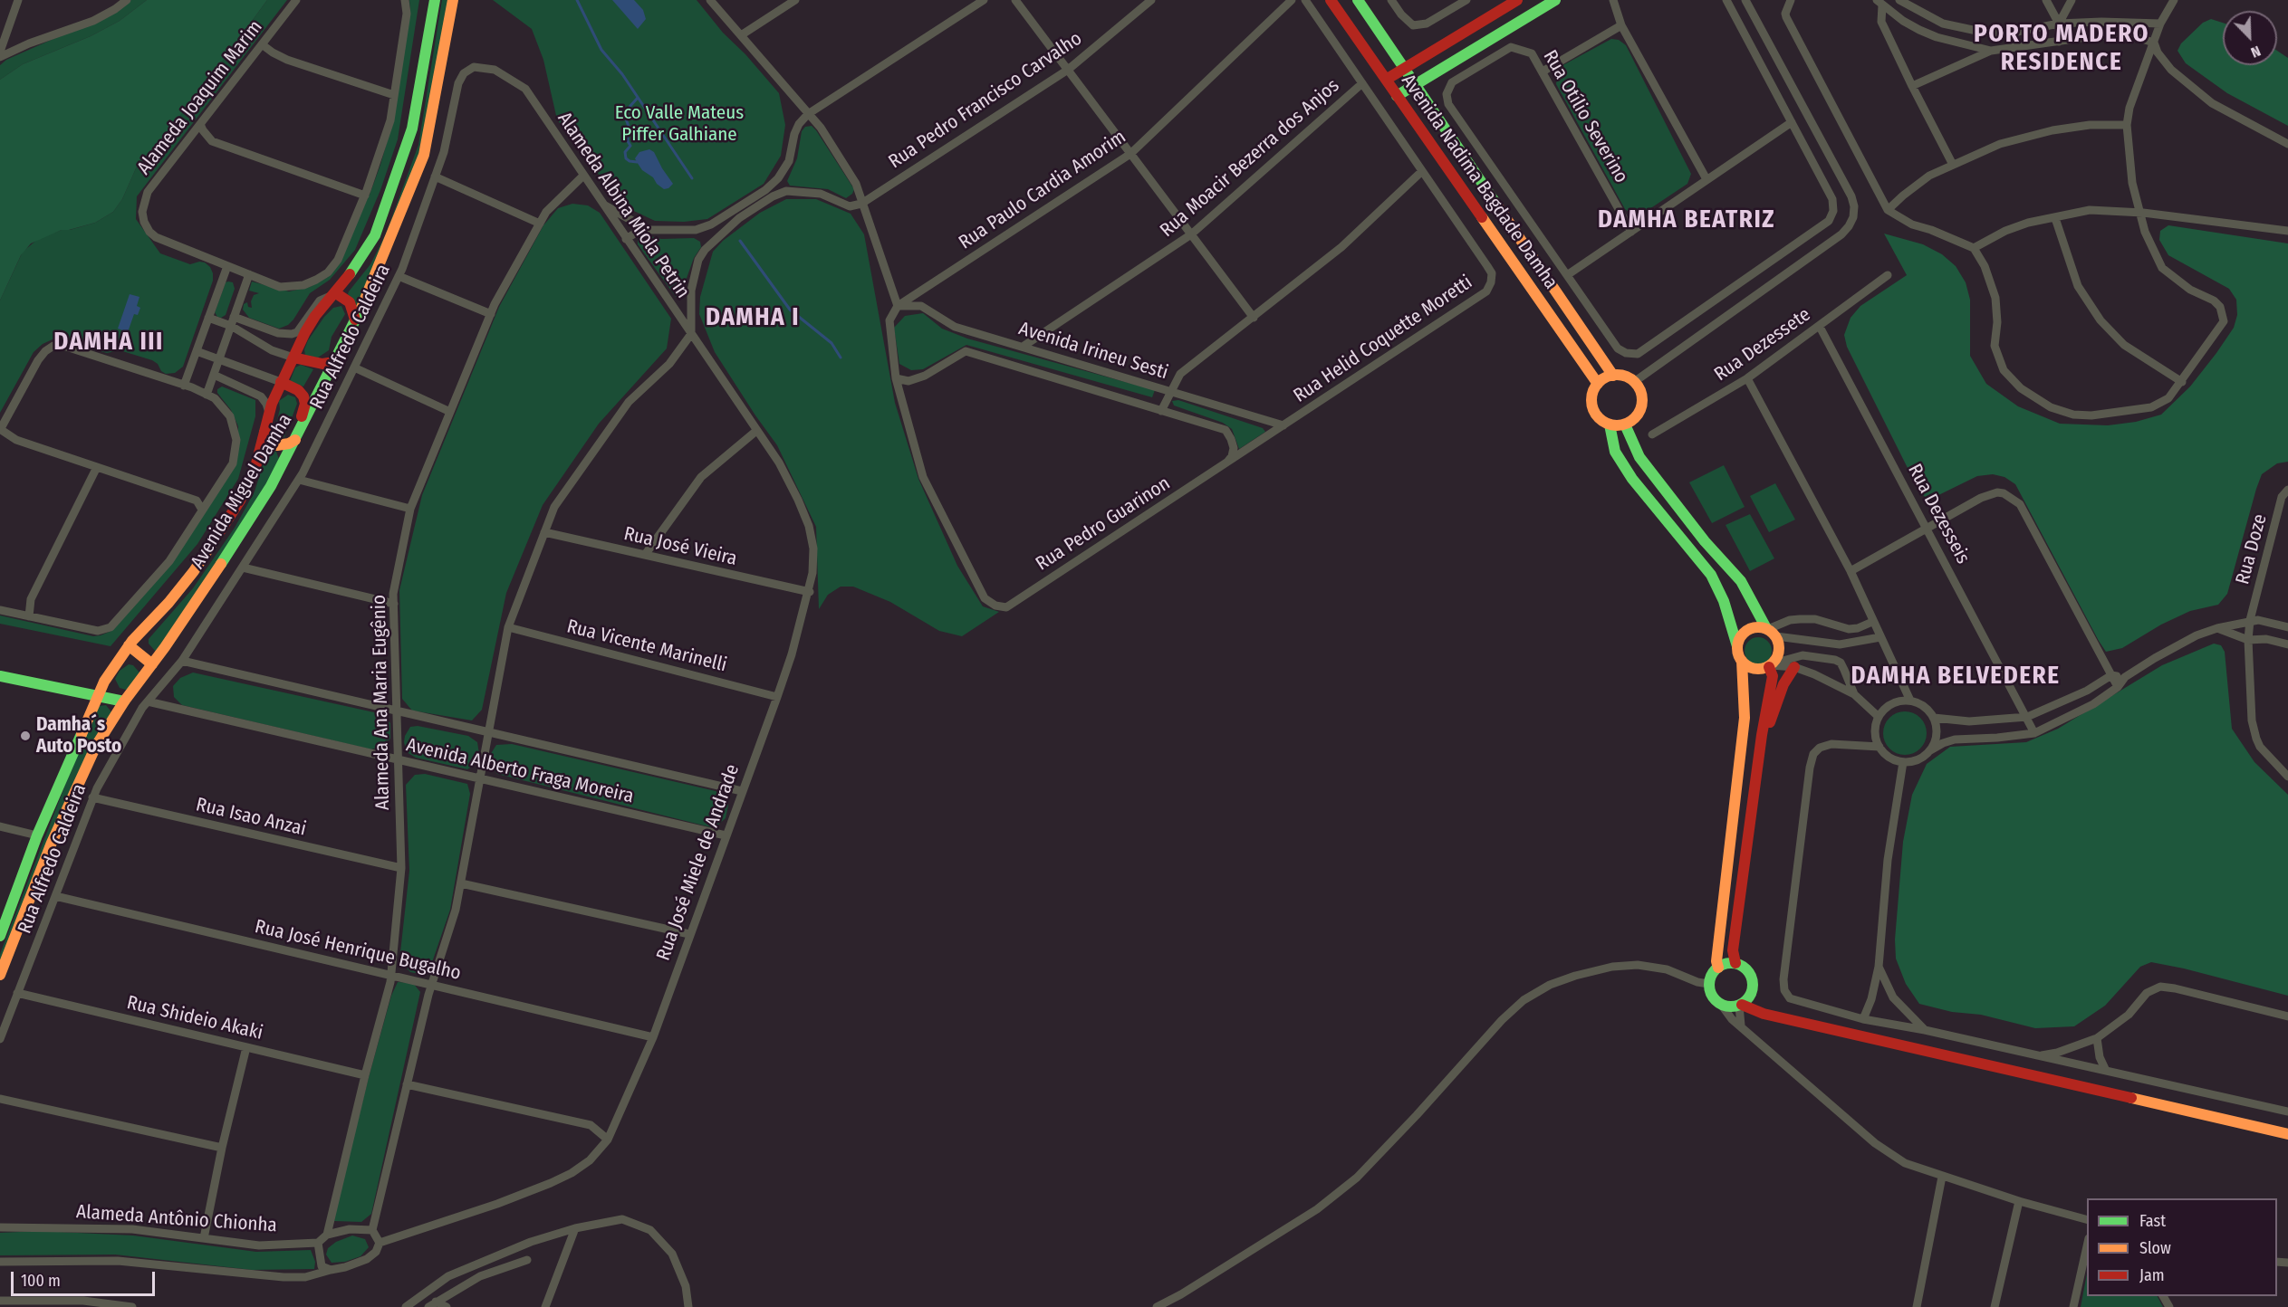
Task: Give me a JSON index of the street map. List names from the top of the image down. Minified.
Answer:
{"streets":{"street":["Alameda Joaquim Marim","Rua Pedro Francisco Carvalho","Rua Otílio Severino","Rua Moacir Bezerra dos Anjos","Avenida Nadima Bagdade Damha","Rua Paulo Cardia Amorim","Alameda Albina Miola Petrin","Rua Alfredo Caldeira","Rua Helid Coquette Moretti","Rua Dezessete","Avenida Irineu Sesti","Avenida Miguel Damha","Rua Dezesseis","Rua Pedro Guarinon","Rua José Vieira","Rua Doze","Rua Vicente Marinelli","Alameda Ana Maria Eugênio","Avenida Alberto Fraga Moreira","Rua Isao Anzai","Rua José Miele de Andrade","Rua José Henrique Bugalho","Rua Shideio Akaki","Alameda Antônio Chionha"]},"crossings":[["Rua Otílio Severino","Avenida Nadima Bagdade Damha"],["Rua Moacir Bezerra dos Anjos","Avenida Irineu Sesti"],["Rua Paulo Cardia Amorim","Avenida Irineu Sesti"],["Alameda Albina Miola Petrin","Rua Alfredo Caldeira"],["Alameda Albina Miola Petrin","Rua José Vieira"],["Alameda Albina Miola Petrin","Alameda Ana Maria Eugênio"],["Alameda Albina Miola Petrin","Rua José Miele de Andrade"],["Rua Alfredo Caldeira","Avenida Alberto Fraga Moreira"],["Rua Alfredo Caldeira","Rua Isao Anzai"],["Rua Alfredo Caldeira","Rua José Henrique Bugalho"],["Rua Alfredo Caldeira","Rua Shideio Akaki"],["Rua Helid Coquette Moretti","Avenida Irineu Sesti"],["Rua Helid Coquette Moretti","Rua Pedro Guarinon"],["Rua Dezessete","Rua Dezesseis"],["Avenida Irineu Sesti","Rua Pedro Guarinon"],["Rua José Vieira","Rua José Miele de Andrade"],["Rua Vicente Marinelli","Rua José Miele de Andrade"],["Alameda Ana Maria Eugênio","Avenida Alberto Fraga Moreira"],["Alameda Ana Maria Eugênio","Rua Isao Anzai"],["Alameda Ana Maria Eugênio","Rua José Henrique Bugalho"],["Alameda Ana Maria Eugênio","Rua Shideio Akaki"],["Avenida Alberto Fraga Moreira","Rua José Miele de Andrade"],["Rua José Miele de Andrade","Rua José Henrique Bugalho"]],"districts":["PORTO MADERO RESIDENCE","DAMHA BEATRIZ","DAMHA I","DAMHA III","DAMHA BELVEDERE"],"parks":["Eco Valle Mateus Piffer Galhiane"],"places":["Damha´s Auto Posto"],"legend":["Fast","Slow","Jam"],"scale_bar":"100 m","north":"bottom right"}
